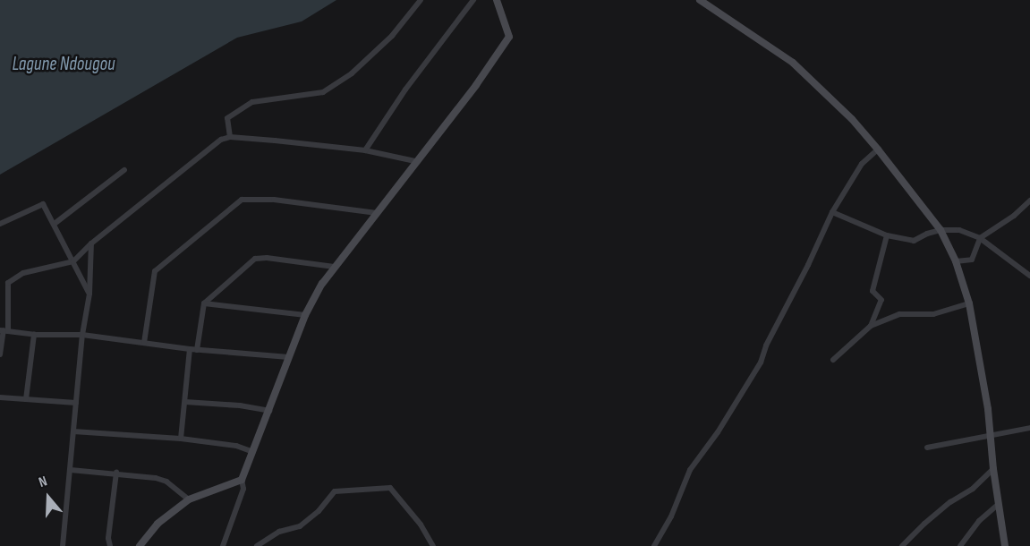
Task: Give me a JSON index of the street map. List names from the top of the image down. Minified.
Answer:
{"water":["Lagune Ndougou"],"north":"top"}
